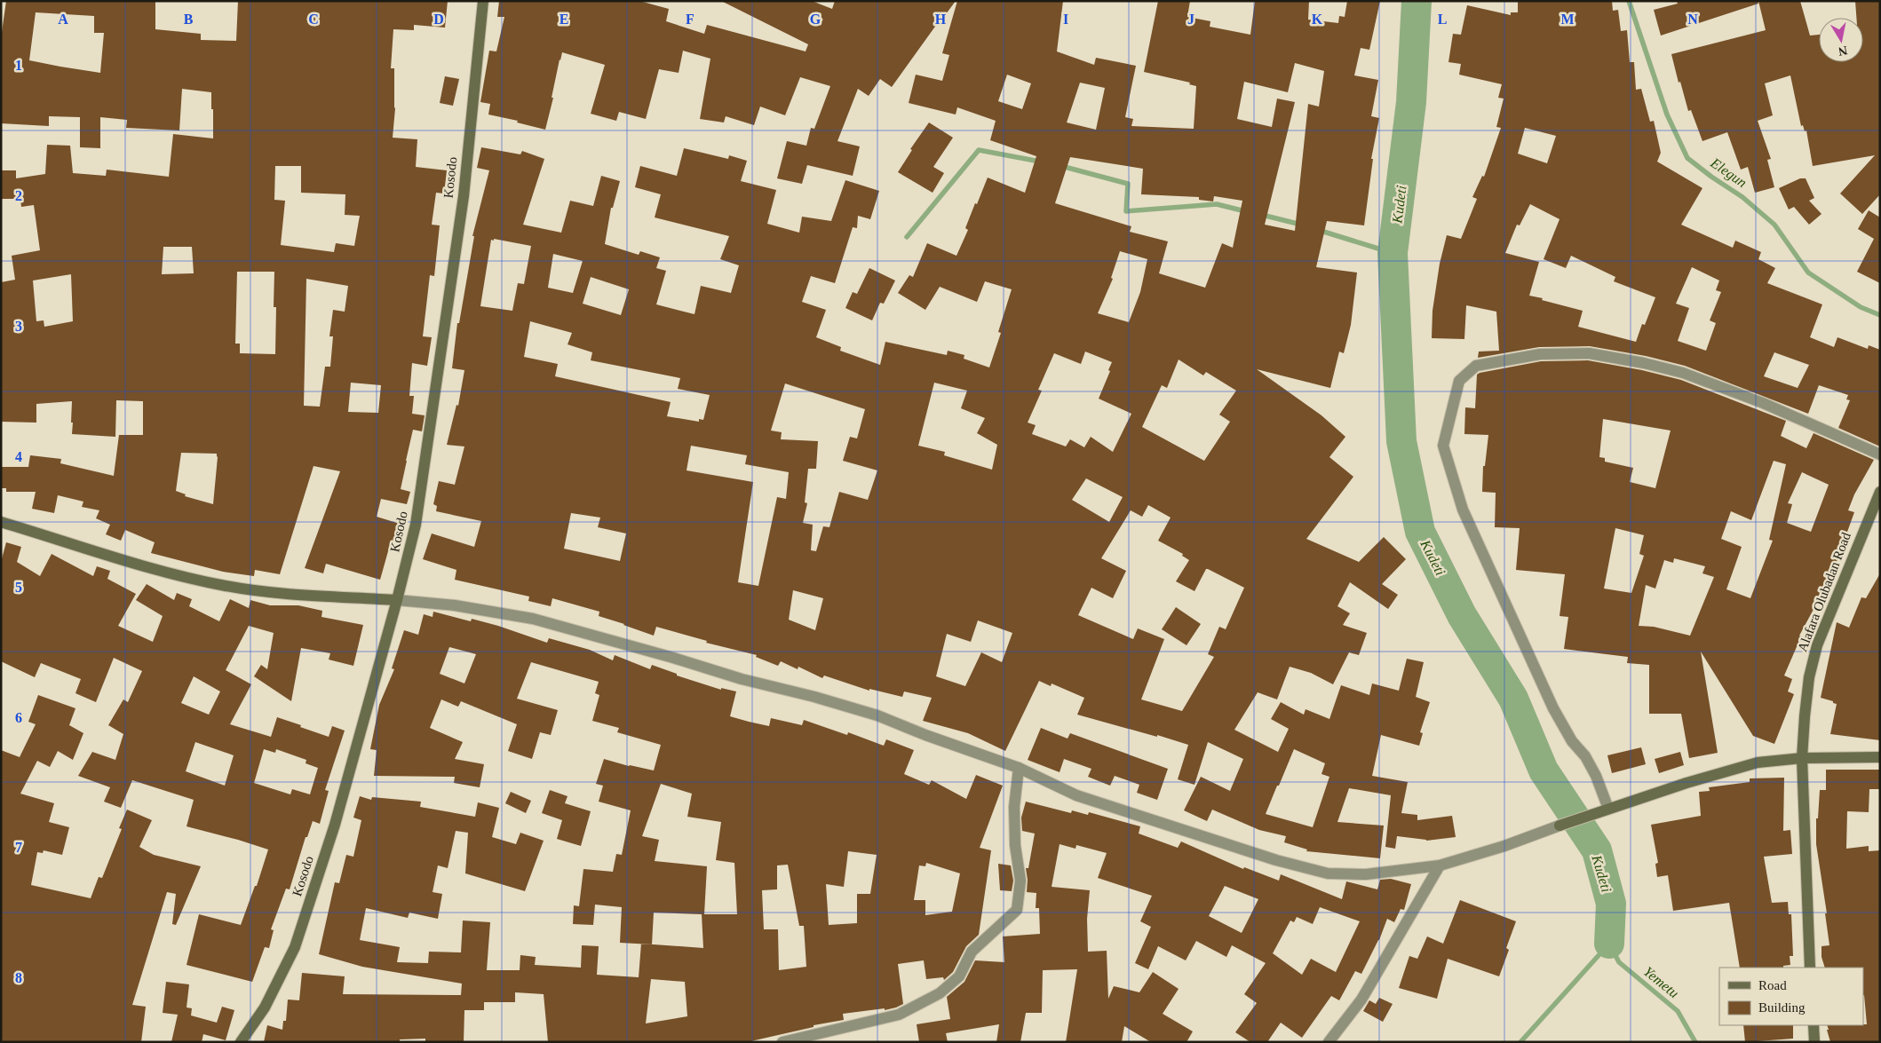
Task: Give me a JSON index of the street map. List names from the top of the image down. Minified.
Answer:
{"streets":{"street":["Kosodo","Alafara Olubadan Road"]},"water":["Elegun","Kudeti","Yemetu"],"legend":["Road","Building"],"north":"bottom","grid":{"columns":["A","B","C","D","E","F","G","H","I","J","K","L","M","N"],"rows":["1","2","3","4","5","6","7","8"]}}
